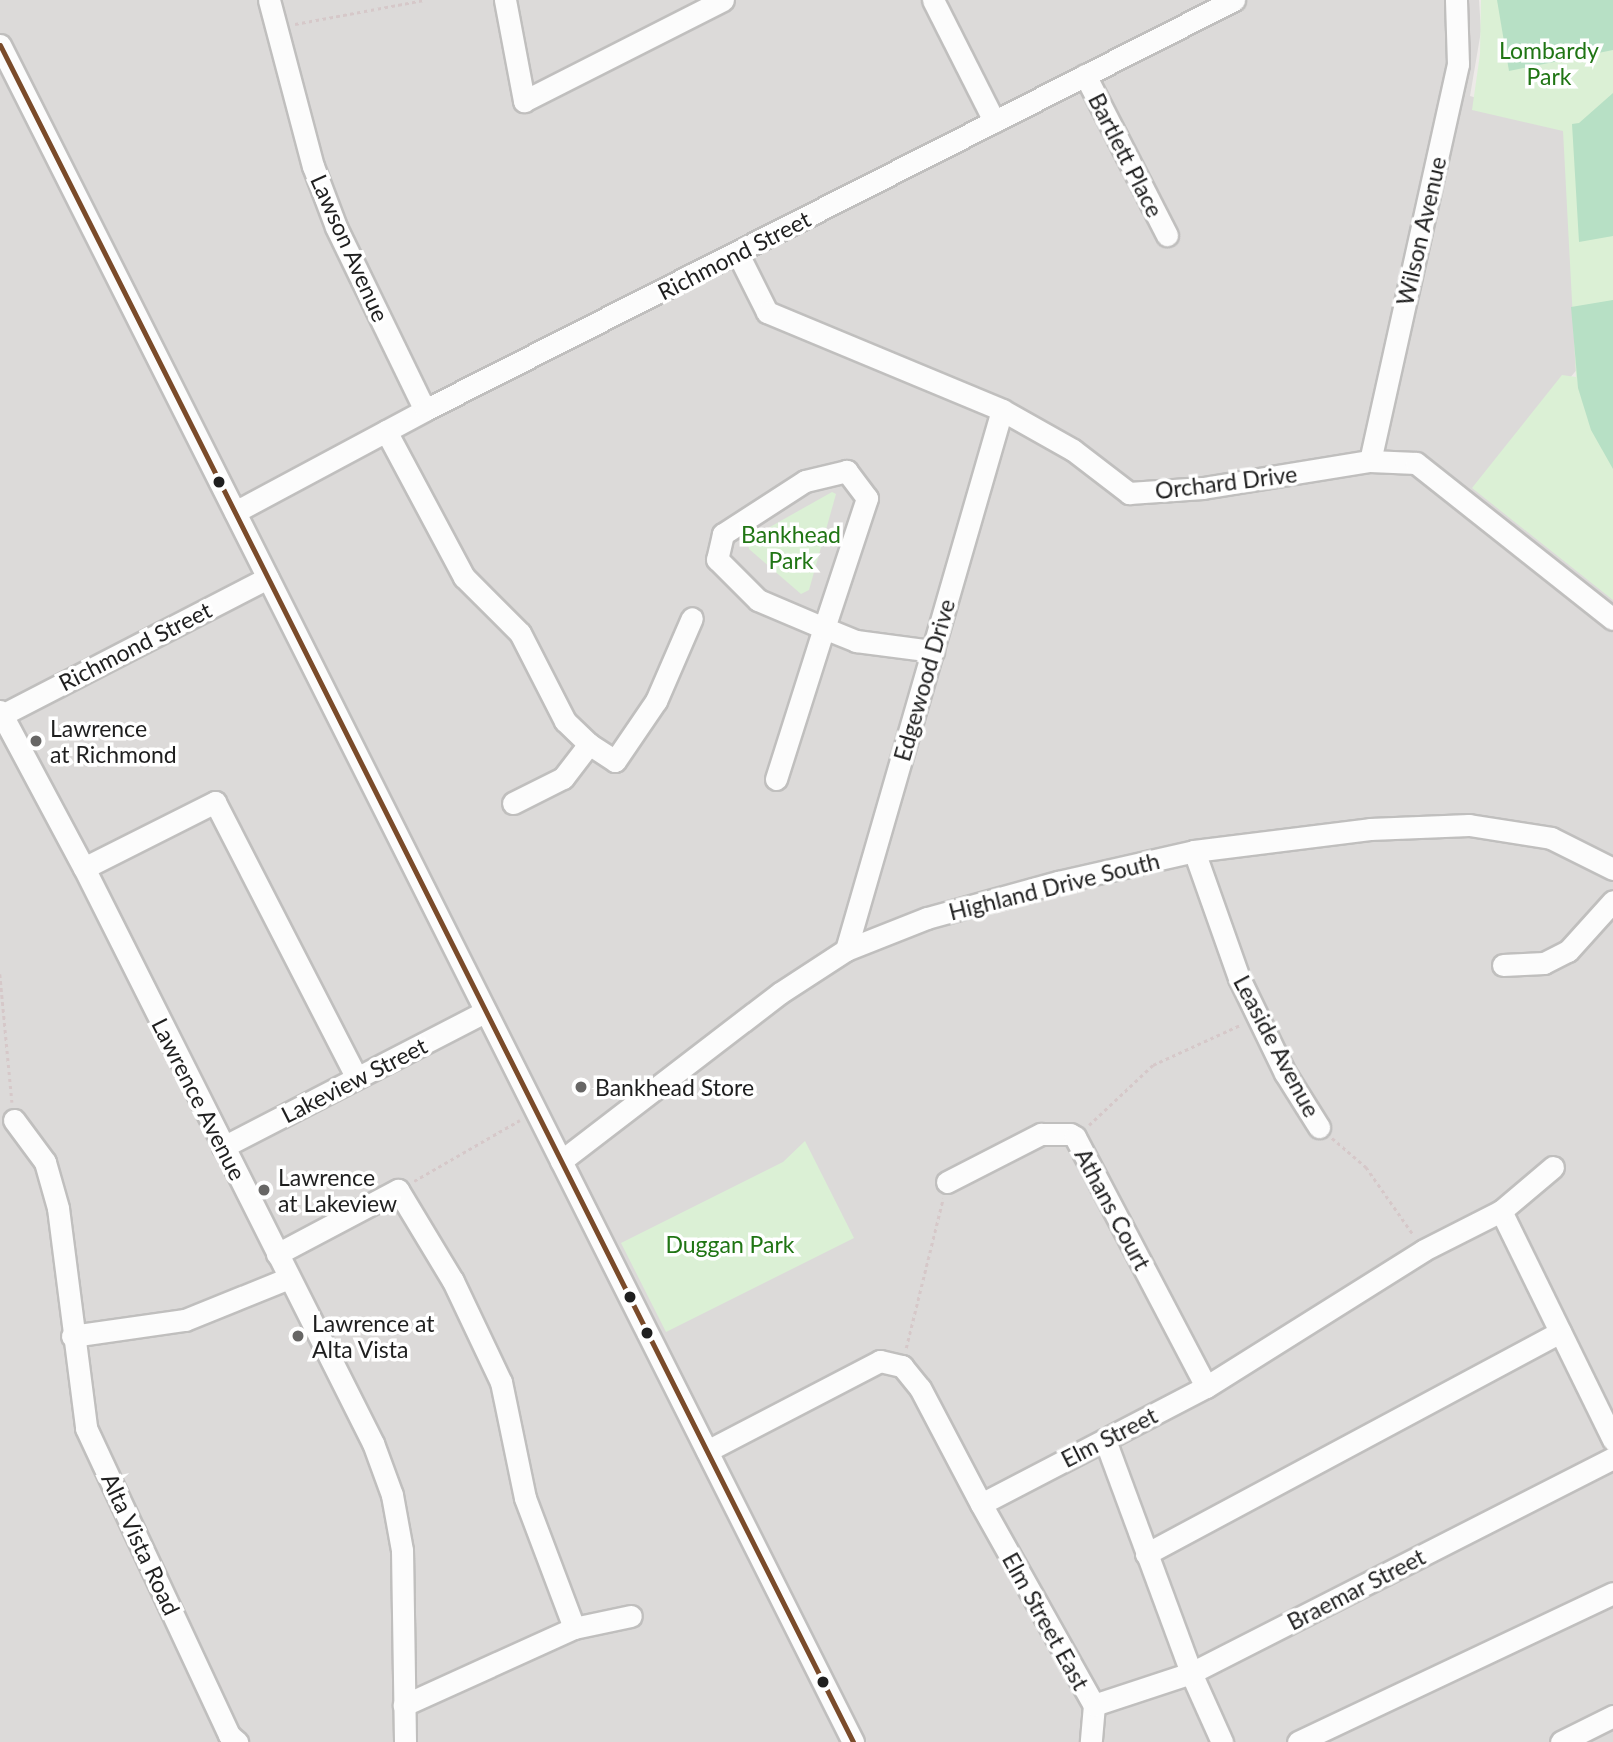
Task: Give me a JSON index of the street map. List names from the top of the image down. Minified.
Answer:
{"streets":{"street":["Bartlett Place","Wilson Avenue","Lawson Avenue","Richmond Street","Orchard Drive","Edgewood Drive","Highland Drive South","Leaside Avenue","Lakeview Street","Lawrence Avenue","Athans Court","Elm Street","Alta Vista Road","Braemar Street","Elm Street East"]},"crossings":[["Bartlett Place","Richmond Street"],["Wilson Avenue","Orchard Drive"],["Lawson Avenue","Richmond Street"],["Richmond Street","Orchard Drive"],["Richmond Street","Lawrence Avenue"],["Orchard Drive","Edgewood Drive"],["Edgewood Drive","Highland Drive South"],["Highland Drive South","Leaside Avenue"],["Leaside Avenue","Elm Street"],["Lakeview Street","Lawrence Avenue"],["Athans Court","Elm Street"],["Elm Street","Elm Street East"],["Braemar Street","Elm Street East"]],"parks":["Lombardy Park","Bankhead Park","Duggan Park"],"places":["Lawrence at Richmond","Bankhead Store","Lawrence at Lakeview","Lawrence at Alta Vista"]}
